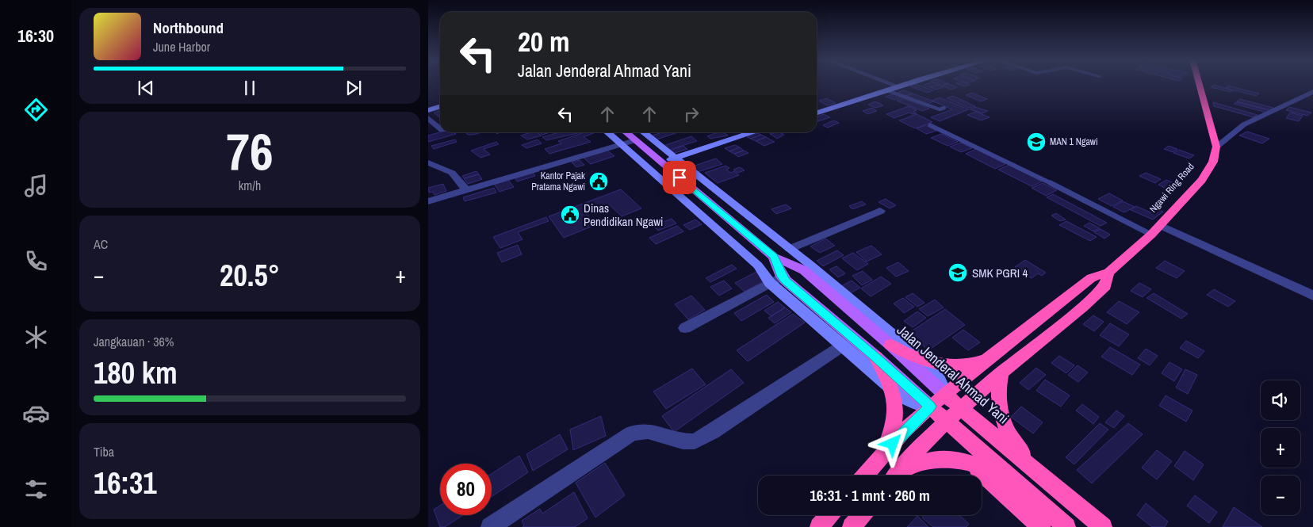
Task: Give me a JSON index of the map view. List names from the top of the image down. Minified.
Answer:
{"streets":{"highway":["Ngawi Ring Road","Jalan Jenderal Ahmad Yani"]},"crossings":[["Ngawi Ring Road","Jalan Jenderal Ahmad Yani"]],"places":{"school or university":["MAN 1 Ngawi","SMK PGRI 4"],"public building":["Kantor Pajak Pratama Ngawi","Dinas Pendidikan Ngawi"]},"page":{"tabs":"16:30","turn":["20 m","Jalan Jenderal Ahmad Yani"],"song":["Northbound","June Harbor"],"tile":[["76","km/h"],"AC",["Jangkauan · 36%","180 km"],["Tiba","16:31"]],"heat":["−","20.5°","+"],"map_buttons":["+","−"],"limit":"80","trip":"16:31 · 1 mnt · 260 m"}}
